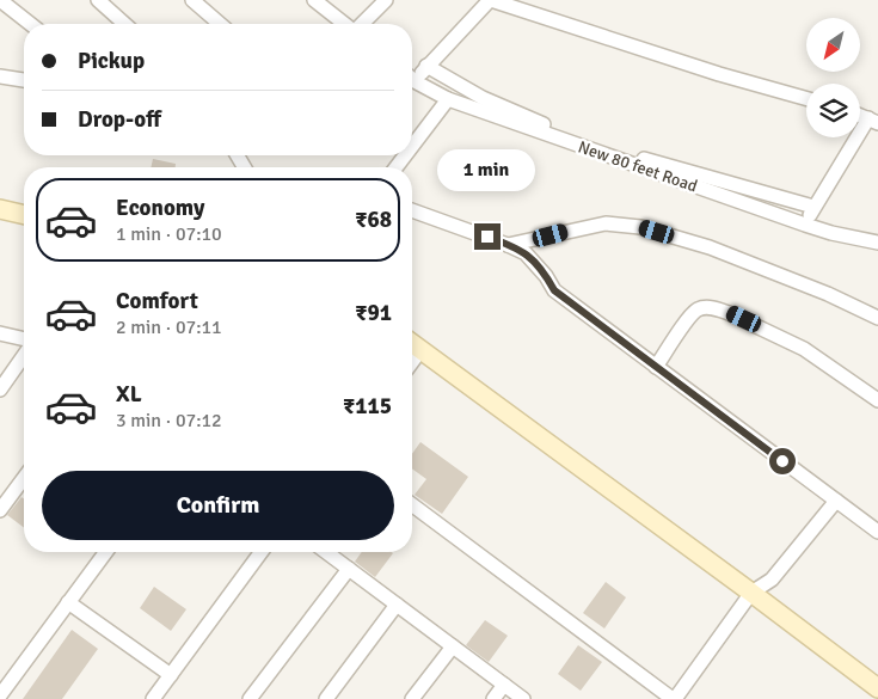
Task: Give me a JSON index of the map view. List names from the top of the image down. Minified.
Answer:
{"streets":{"street":["New 80 feet Road"]},"north":"bottom left","page":{"banner":["Pickup","Drop-off"],"bubble":"1 min","list":[{"name":"Economy","note":"1 min · 07:10","value":"₹68"},{"name":"Comfort","note":"2 min · 07:11","value":"₹91"},{"name":"XL","note":"3 min · 07:12","value":"₹115"}],"buttons":"Confirm"}}
